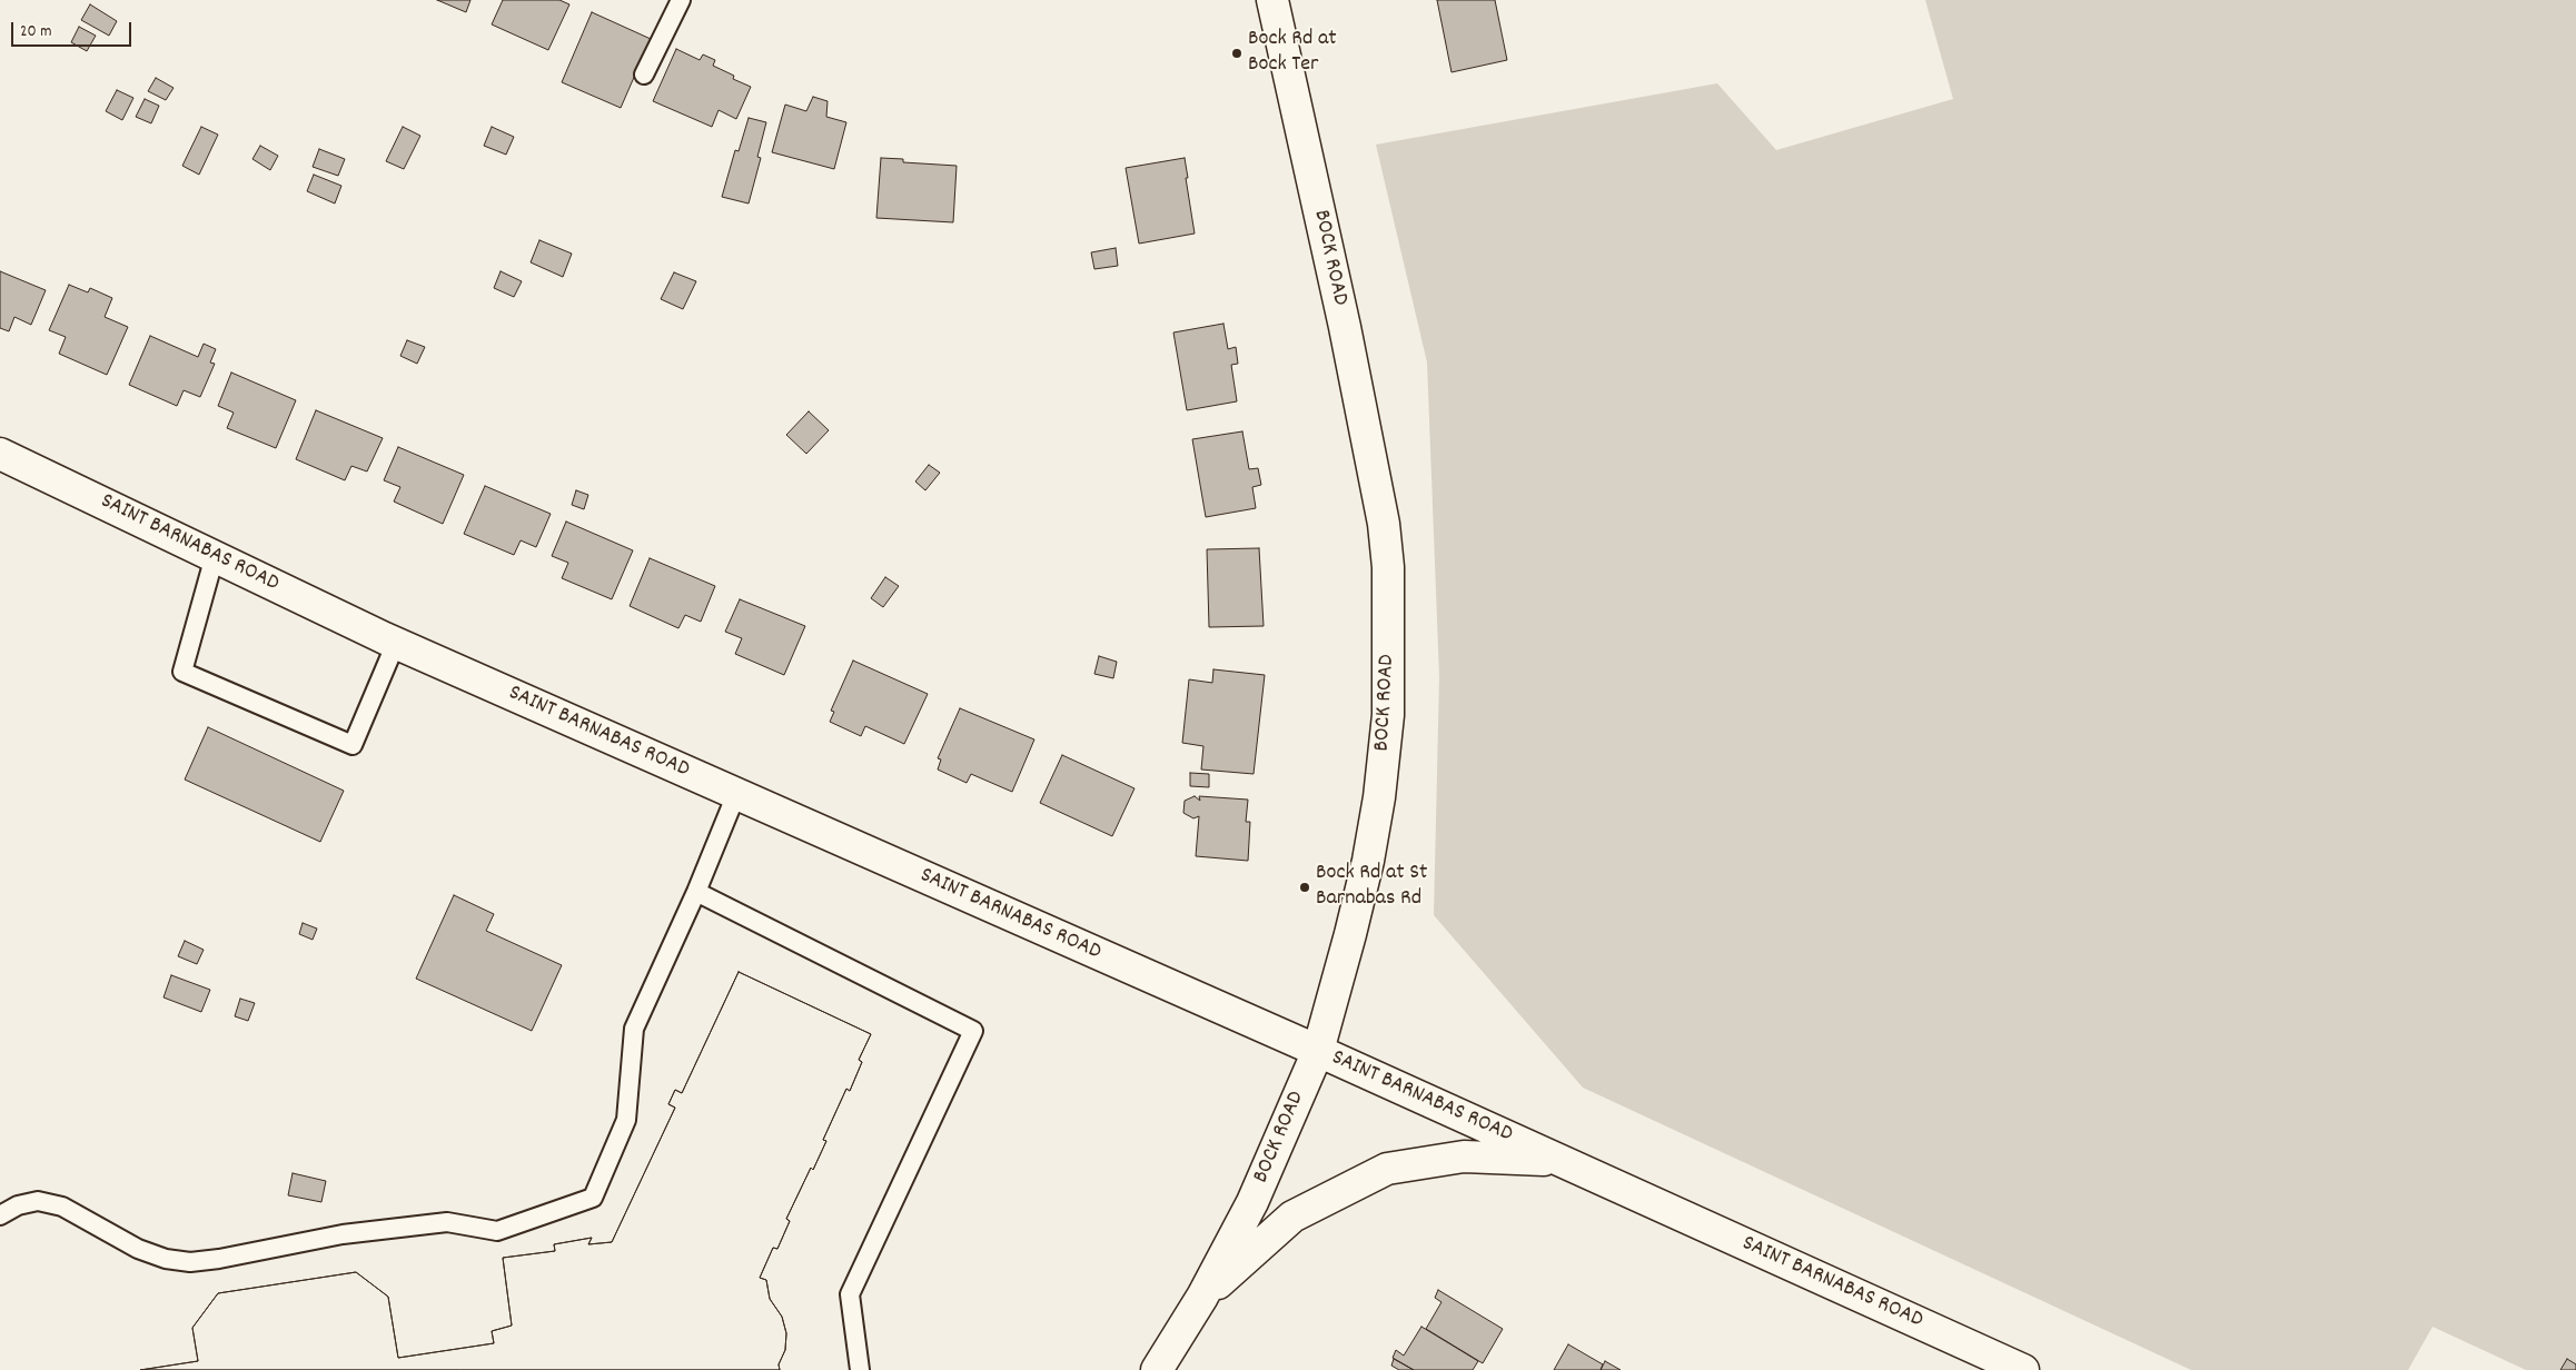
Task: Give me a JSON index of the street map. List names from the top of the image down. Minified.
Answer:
{"streets":{"main road":["BOCK ROAD","SAINT BARNABAS ROAD"]},"crossings":[["BOCK ROAD","SAINT BARNABAS ROAD"]],"places":["Bock Rd at Bock Ter","Bock Rd at St Barnabas Rd"],"scale_bar":"20 m"}
